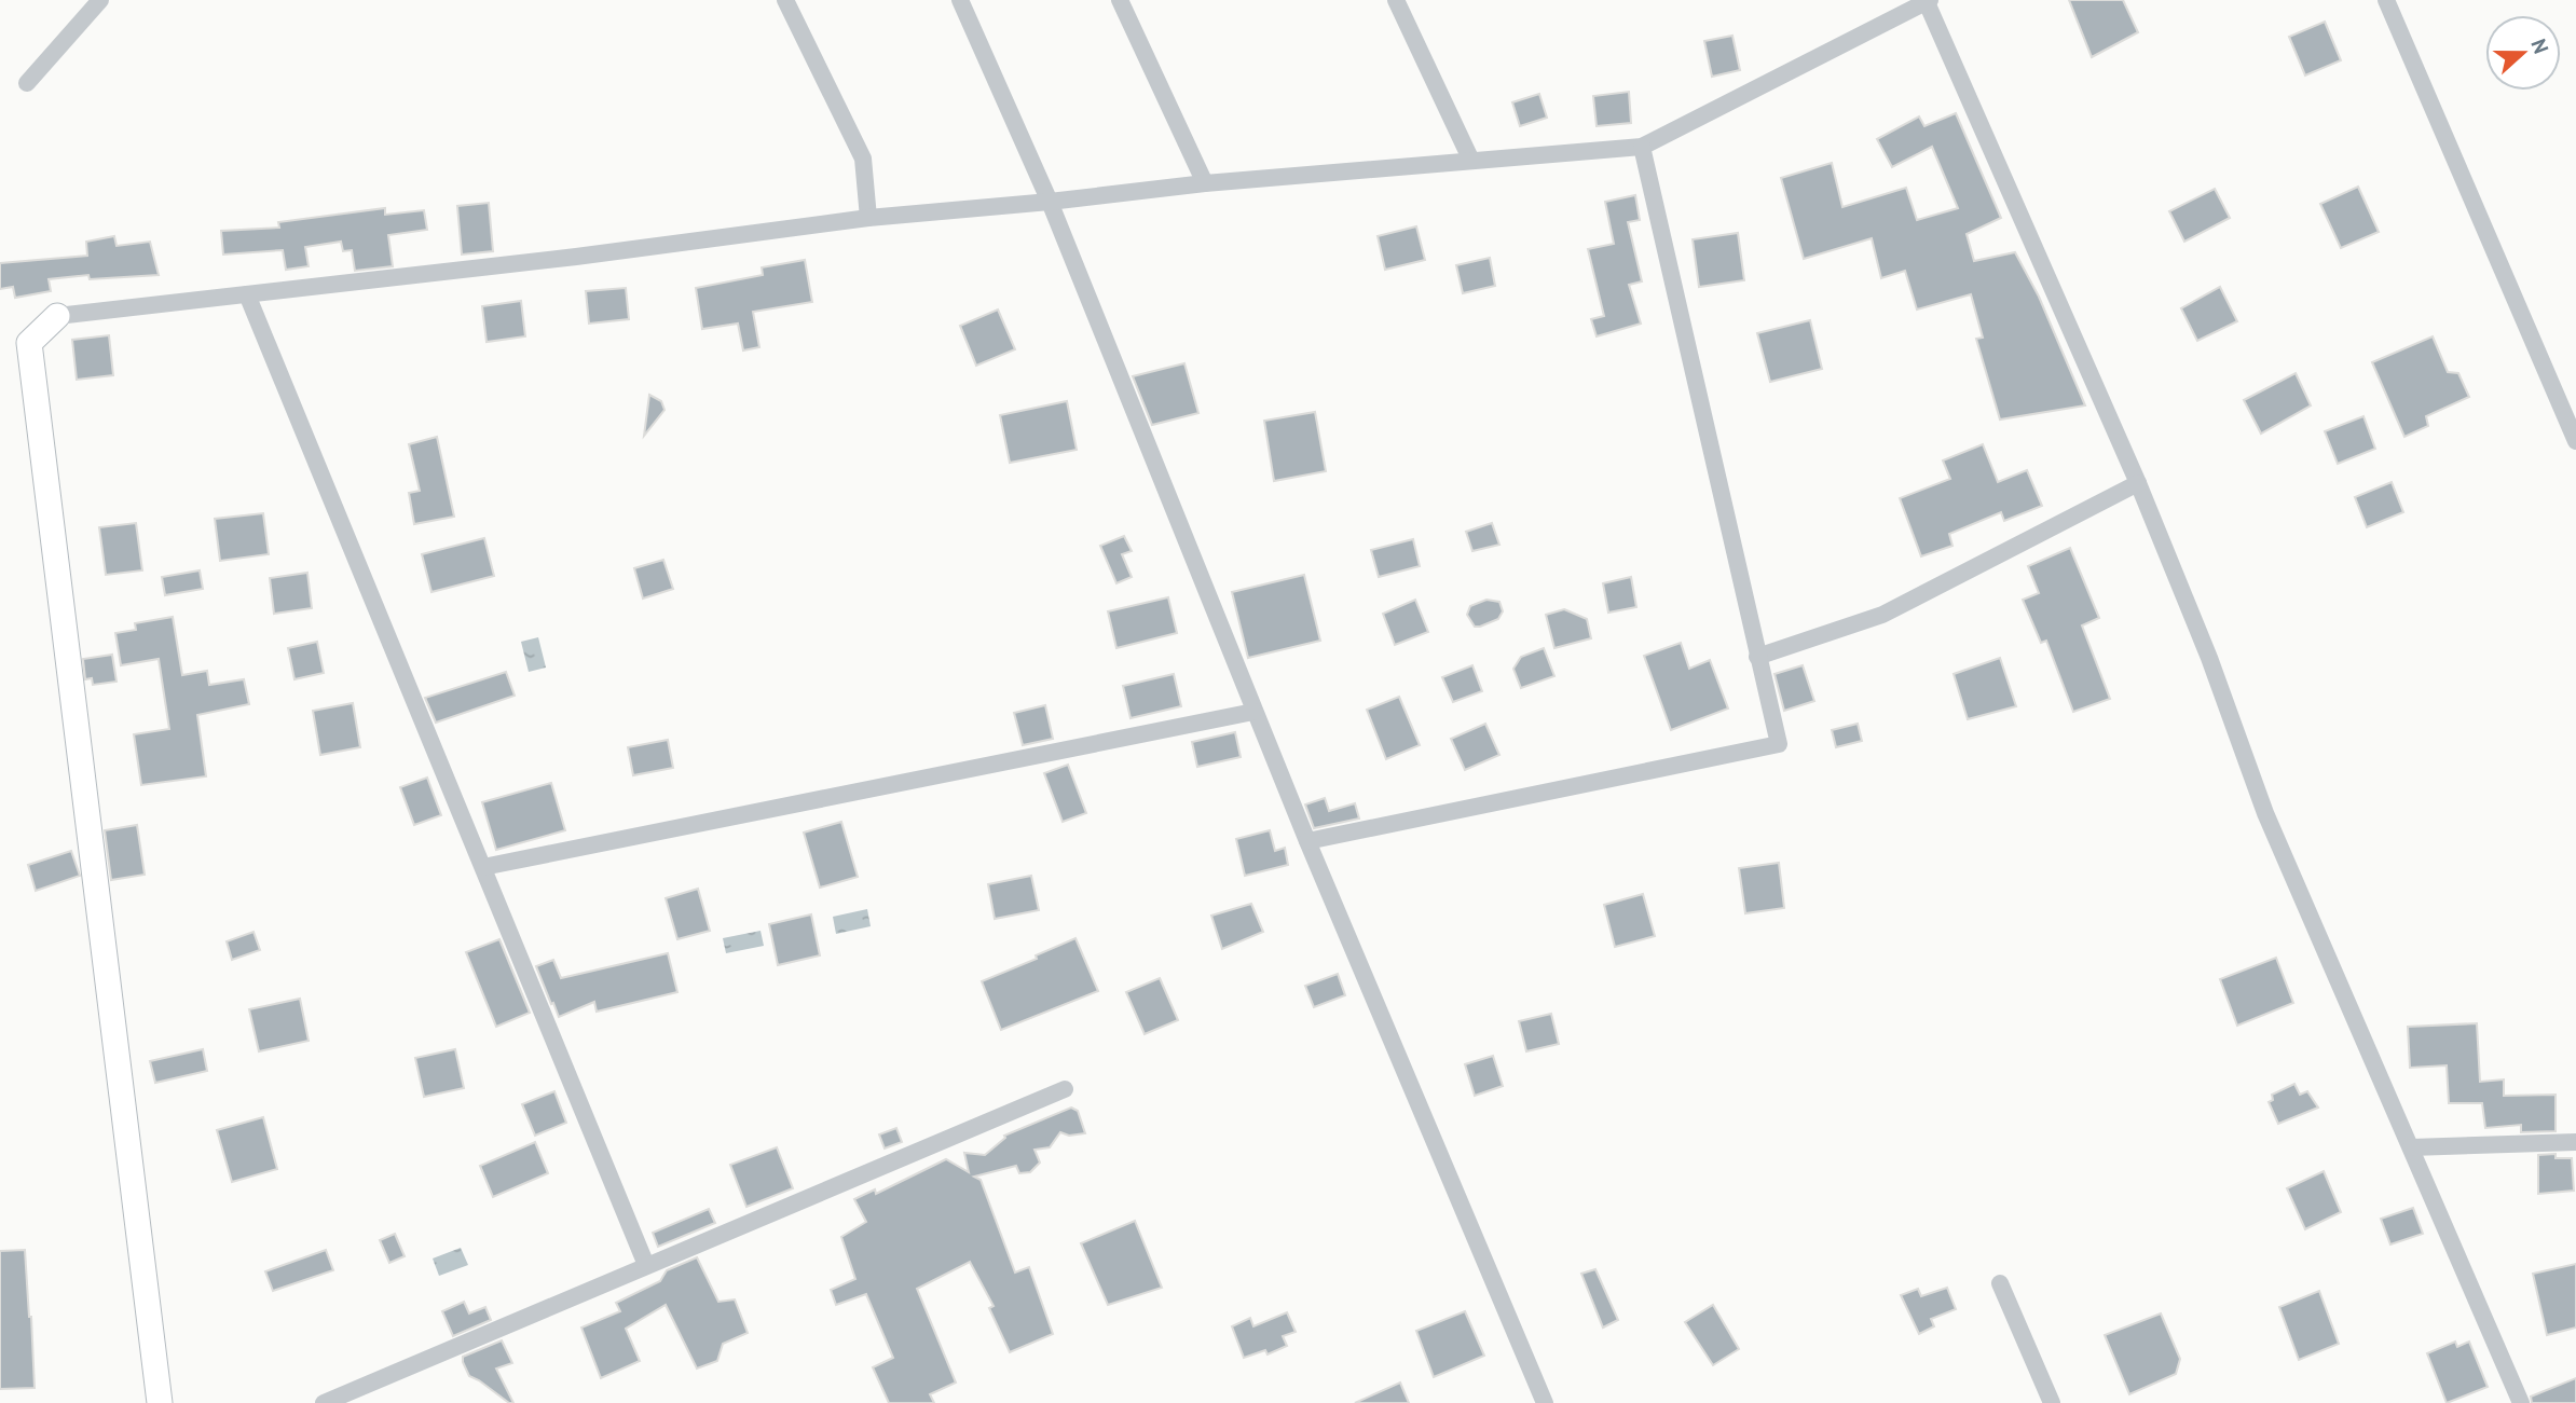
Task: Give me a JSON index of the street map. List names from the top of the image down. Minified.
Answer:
{"north":"right"}
